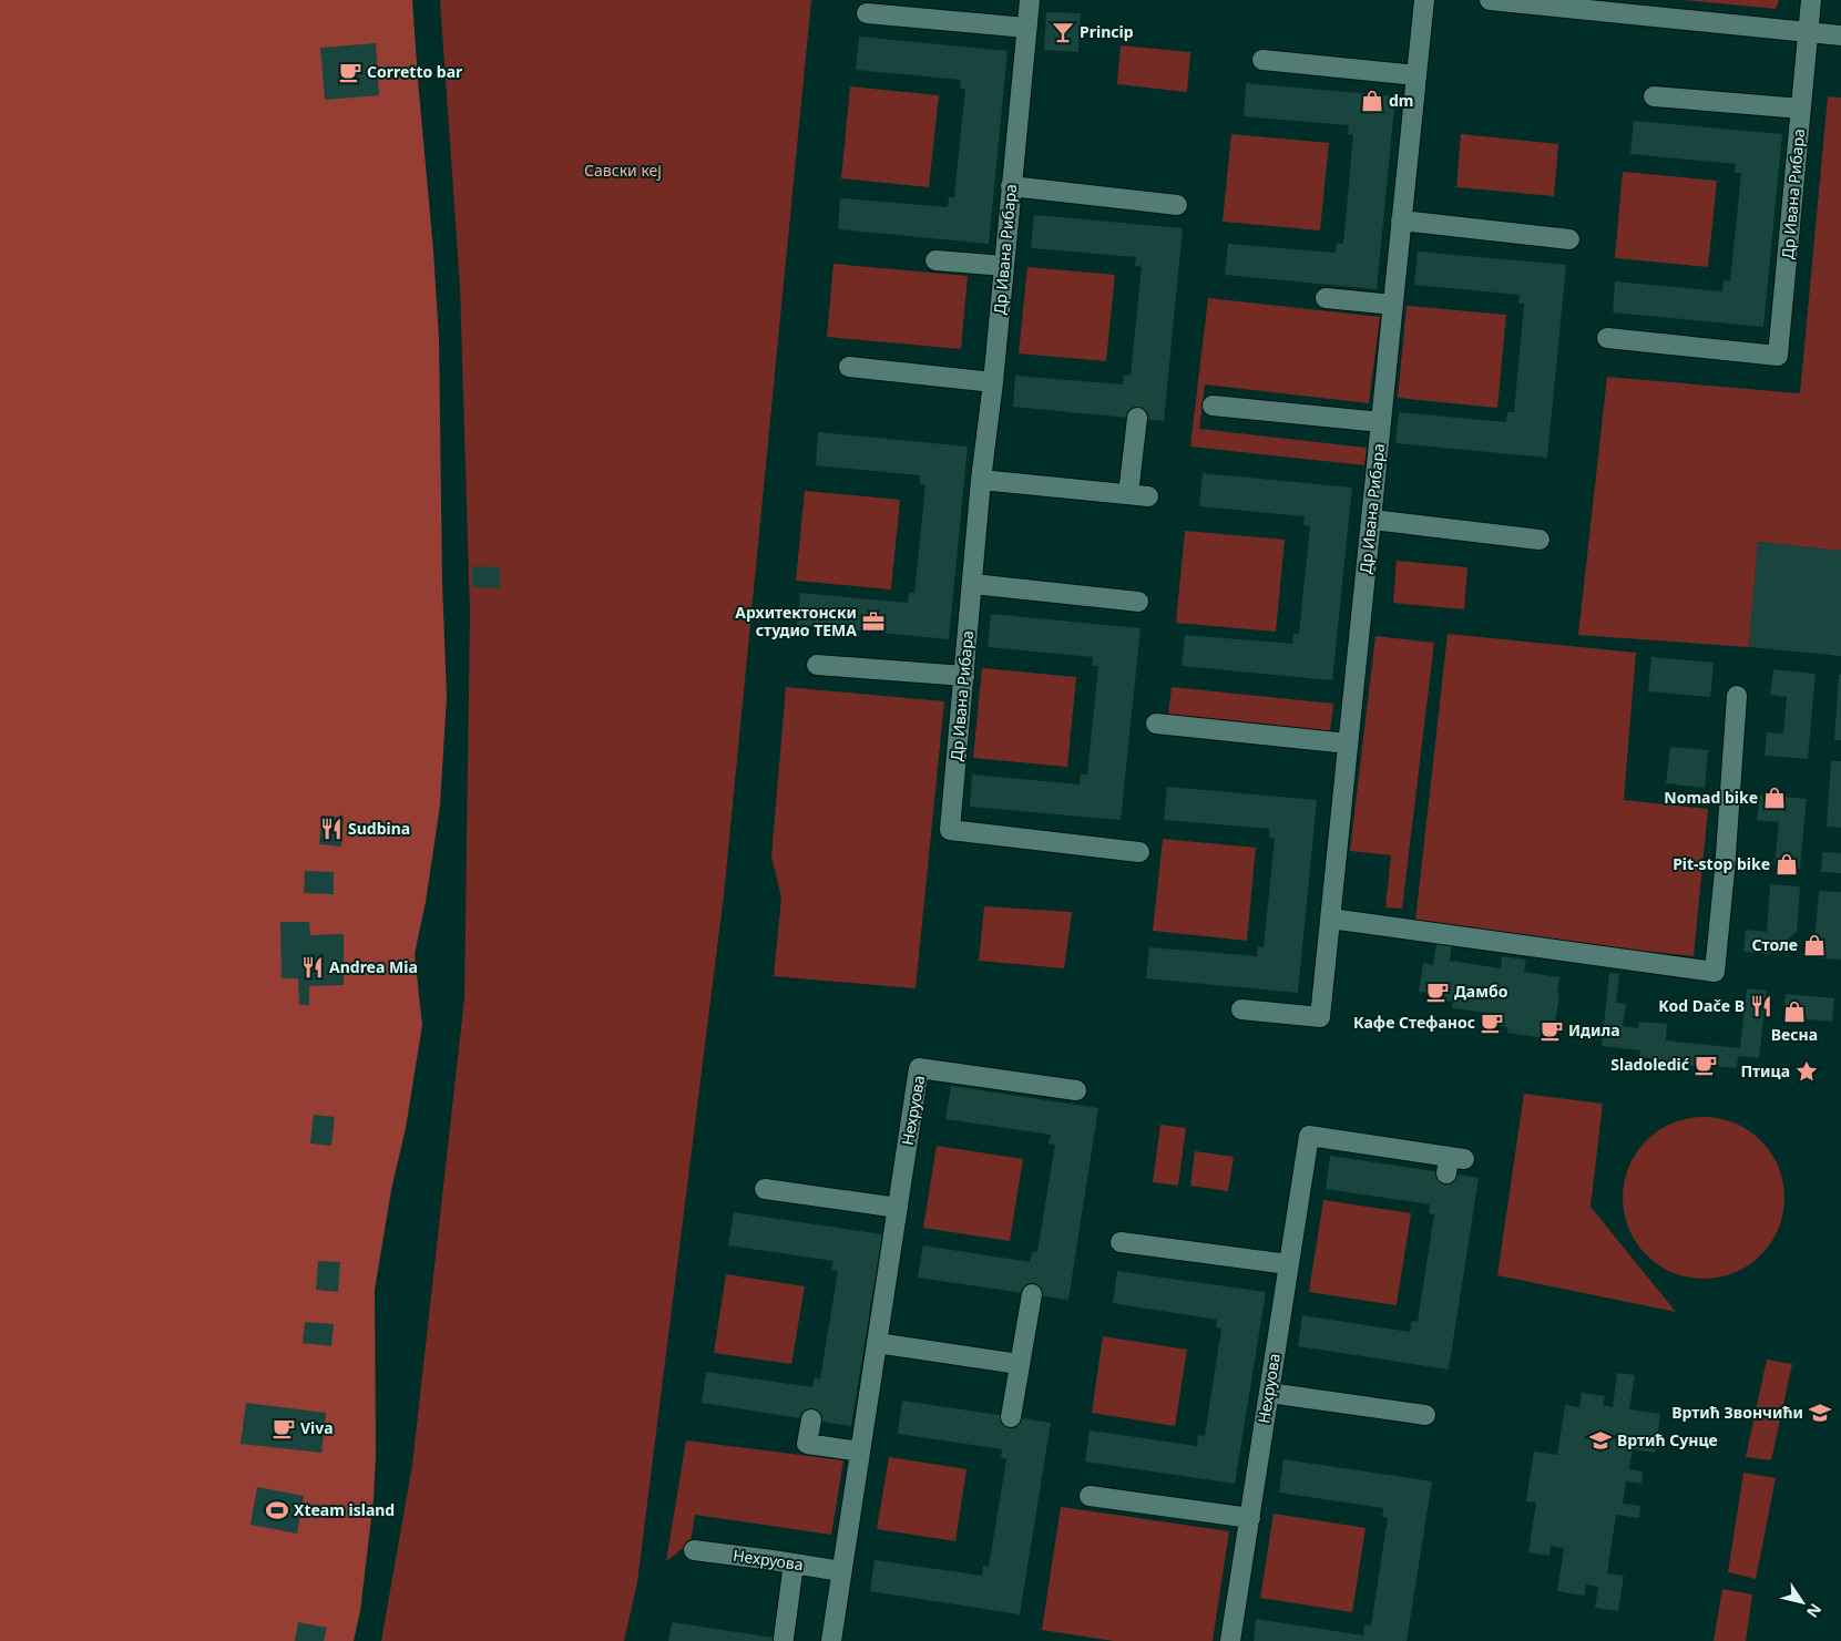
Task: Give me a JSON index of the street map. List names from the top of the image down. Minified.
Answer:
{"streets":{"street":["Др Ивана Рибара","Нехруова"]},"parks":["Савски кеј"],"places":{"bar":["Princip"],"cafe":["Corretto bar","Дамбо","Кафе Стефанос","Идила","Sladoledić","Viva"],"shop":["dm","Nomad bike","Pit-stop bike","Столе","Весна"],"office":["Архитектонски студио ТЕМА"],"restaurant":["Sudbina","Andrea Mia","Kod Dače B"],"place":["Птица"],"school or university":["Вртић Звончићи","Вртић Сунце"],"sports":["Xteam island"]},"north":"bottom right"}
